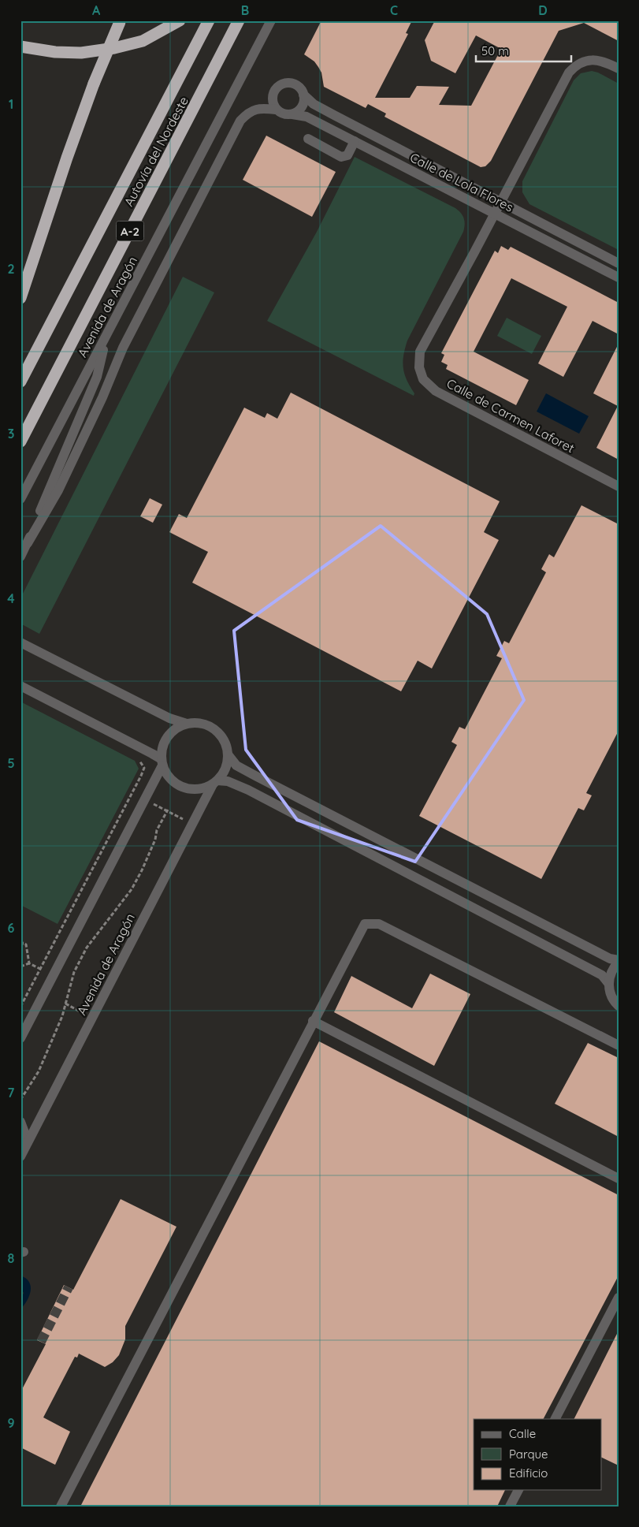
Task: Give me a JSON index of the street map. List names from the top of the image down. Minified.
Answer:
{"streets":{"highway":["Autovía del Nordeste","A-2"],"street":["Calle de Lola Flores","Avenida de Aragón","Calle de Carmen Laforet"]},"crossings":[["Calle de Lola Flores","Calle de Carmen Laforet"]],"legend":["Calle","Parque","Edificio"],"scale_bar":"50 m","grid":{"columns":["A","B","C","D"],"rows":["1","2","3","4","5","6","7","8","9"]}}
